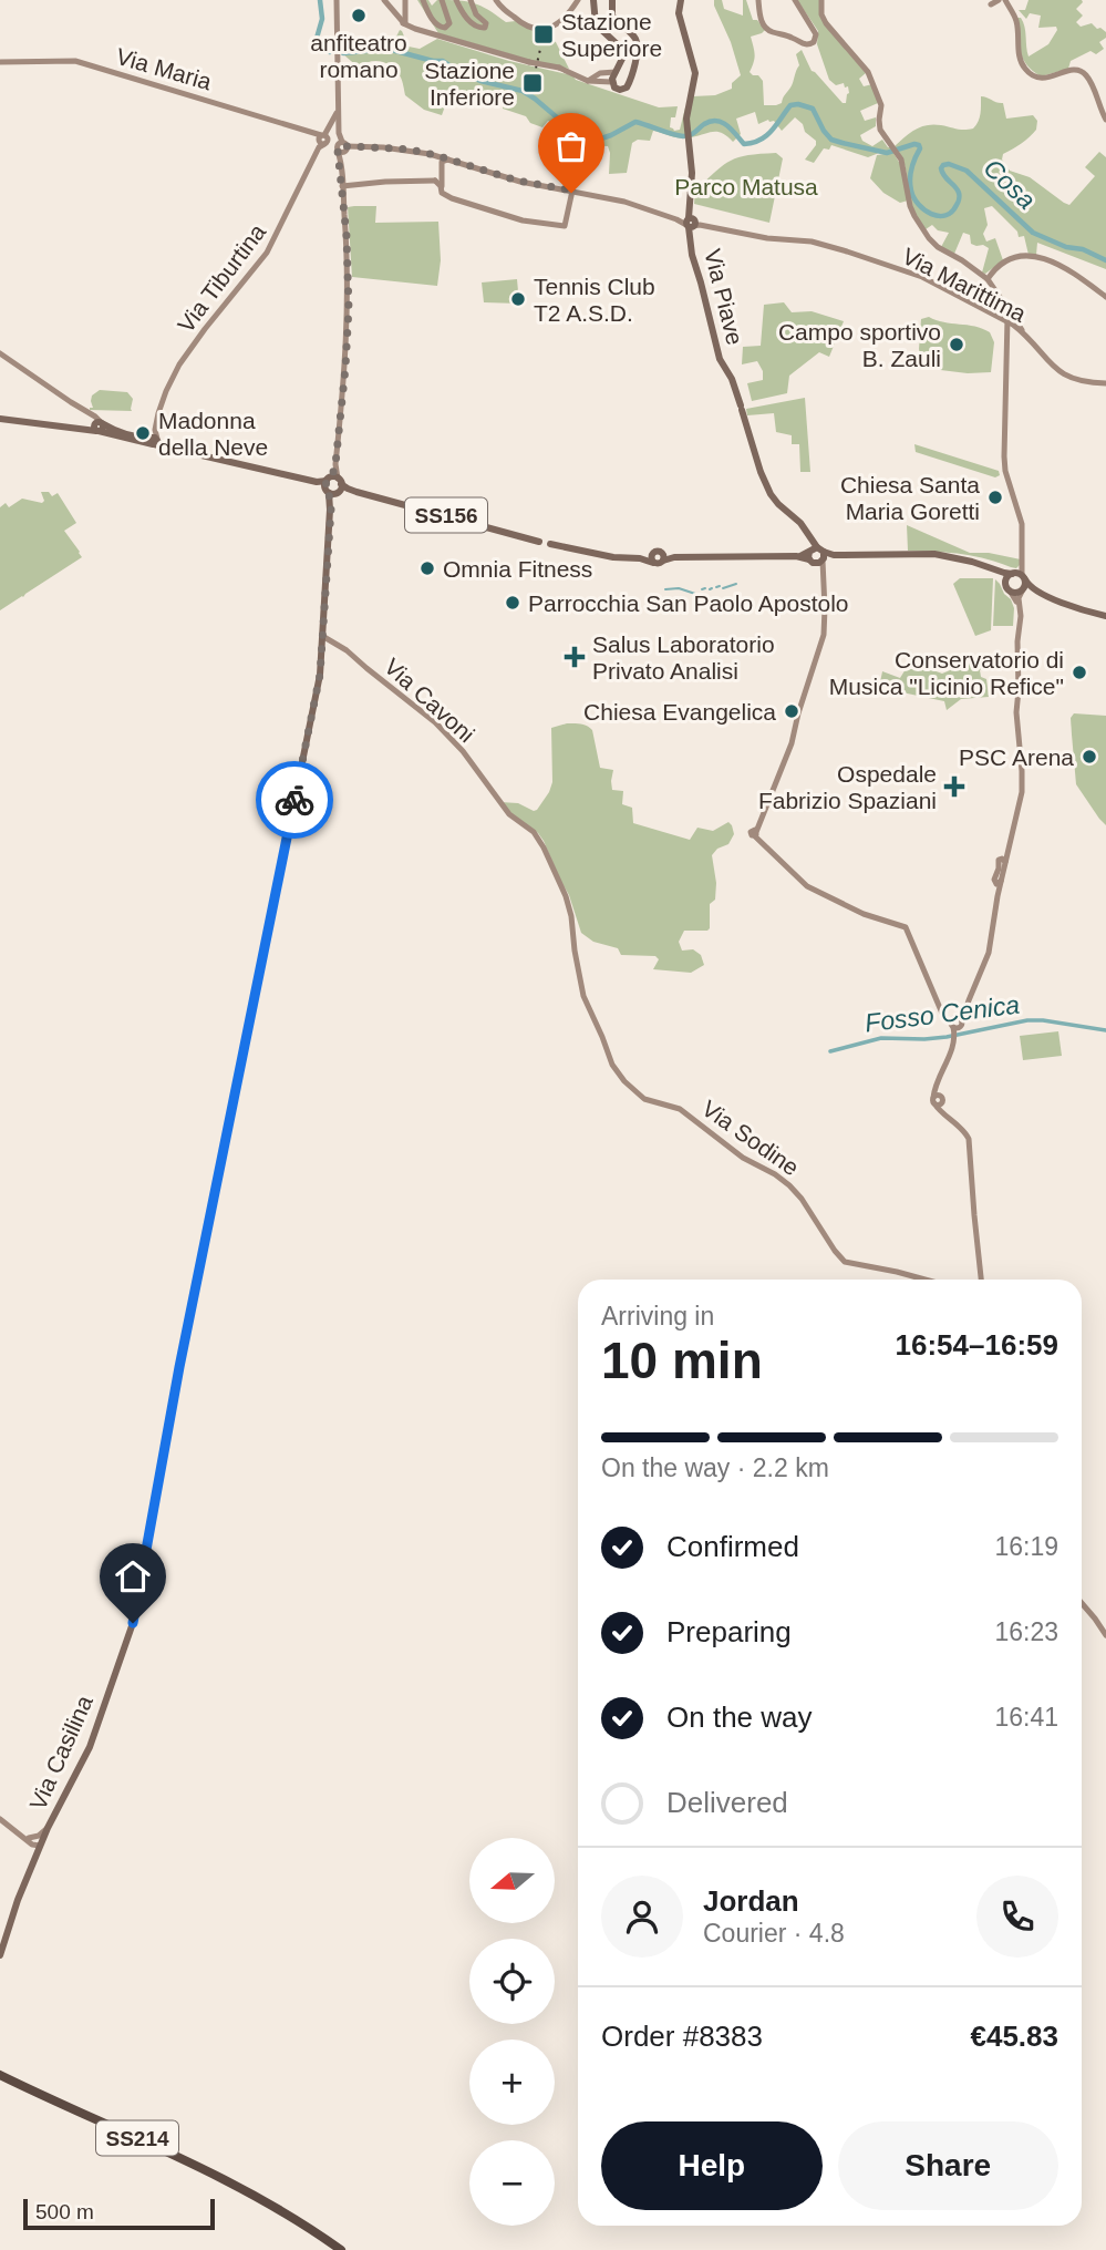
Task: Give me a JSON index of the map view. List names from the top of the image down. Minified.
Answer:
{"streets":{"highway":["SS214"],"main road":["Via Piave","SS156","Via Casilina"],"street":["Via Maria","Via Tiburtina","Via Marittima","Via Cavoni","Via Sodine"]},"crossings":[["Via Maria","Via Tiburtina"],["Via Maria","Via Marittima"],["Via Tiburtina","SS156"],["Via Marittima","Via Piave"],["SS156","Via Casilina"],["Via Cavoni","Via Sodine"],["Via Cavoni","Via Casilina"]],"water":["Cosa","Fosso Cenica"],"parks":["Parco Matusa"],"places":{"other":["anfiteatro romano","Tennis Club T2 A.S.D.","Campo sportivo B. Zauli","Madonna della Neve","Chiesa Santa Maria Goretti","Omnia Fitness","Parrocchia San Paolo Apostolo","Conservatorio di Musica \"Licinio Refice\"","Chiesa Evangelica","PSC Arena"],"transit":["Stazione Superiore","Stazione Inferiore"],"health":["Salus Laboratorio Privato Analisi","Ospedale Fabrizio Spaziani"]},"scale_bar":"500 m","north":"left","page":{"heading":["10 min","Arriving in","16:54–16:59"],"panel":["Jordan","Courier · 4.8","Order #8383","€45.83"],"bar":"On the way · 2.2 km","list":[["Confirmed","16:19"],["Preparing","16:23"],["On the way","16:41"],"Delivered"],"map_buttons":["+","−"],"buttons":["Help","Share"],"scale":"500 m"}}
